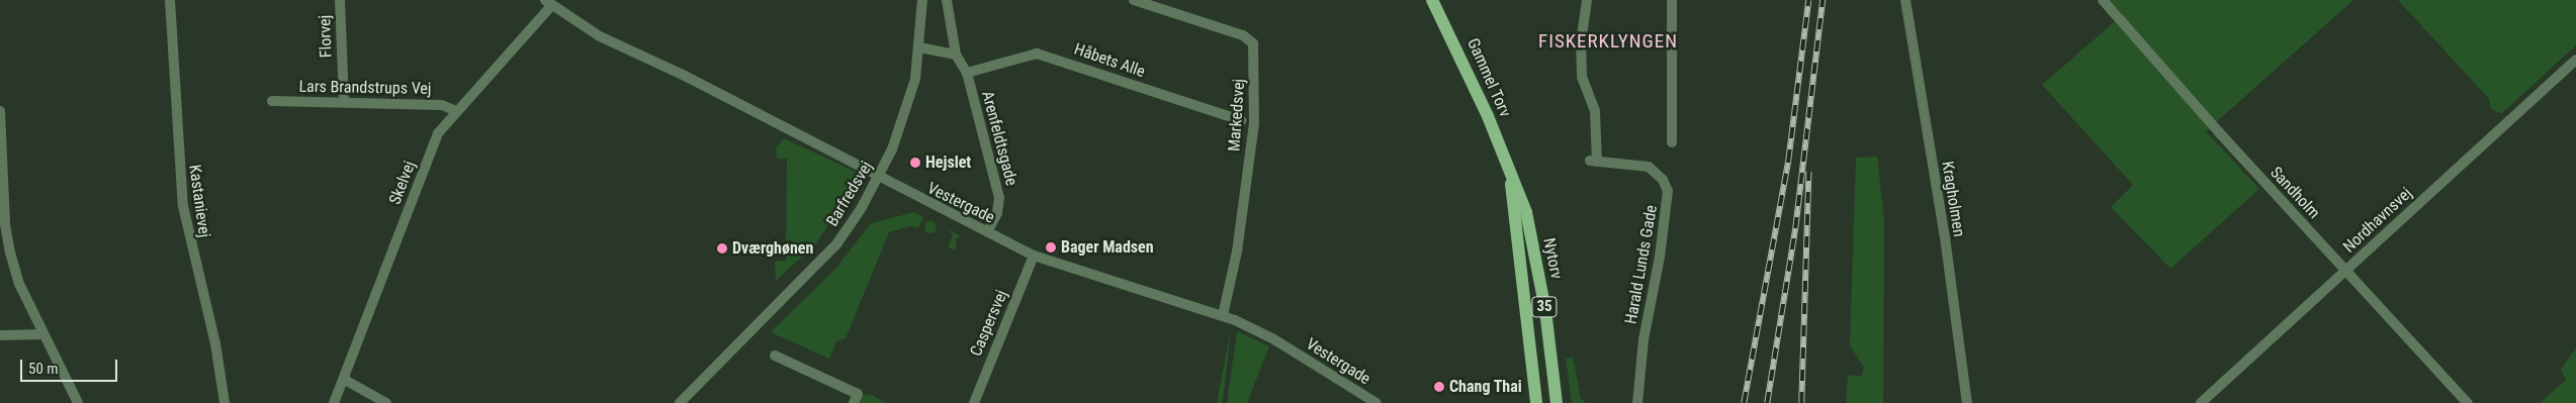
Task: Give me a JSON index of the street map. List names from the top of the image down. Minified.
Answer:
{"streets":{"main road":["Gammel Torv","Nytorv","35"],"street":["Florvej","Håbets Alle","Lars Brandstrups Vej","Markedsvej","Arenfeldtsgade","Skelvej","Sandholm","Barfredsvej","Kragholmen","Kastanievej","Vestergade","Nordhavnsvej","Harald Lunds Gade","Caspersvej"]},"crossings":[["Florvej","Lars Brandstrups Vej"],["Håbets Alle","Arenfeldtsgade"],["Gammel Torv","Nytorv"],["Lars Brandstrups Vej","Skelvej"],["Markedsvej","Vestergade"],["Arenfeldtsgade","Vestergade"],["Skelvej","Vestergade"],["Sandholm","Nordhavnsvej"],["Barfredsvej","Vestergade"],["Vestergade","Caspersvej"]],"districts":["FISKERKLYNGEN"],"places":["Hejslet","Bager Madsen","Dværghønen","Chang Thai"],"scale_bar":"50 m"}
